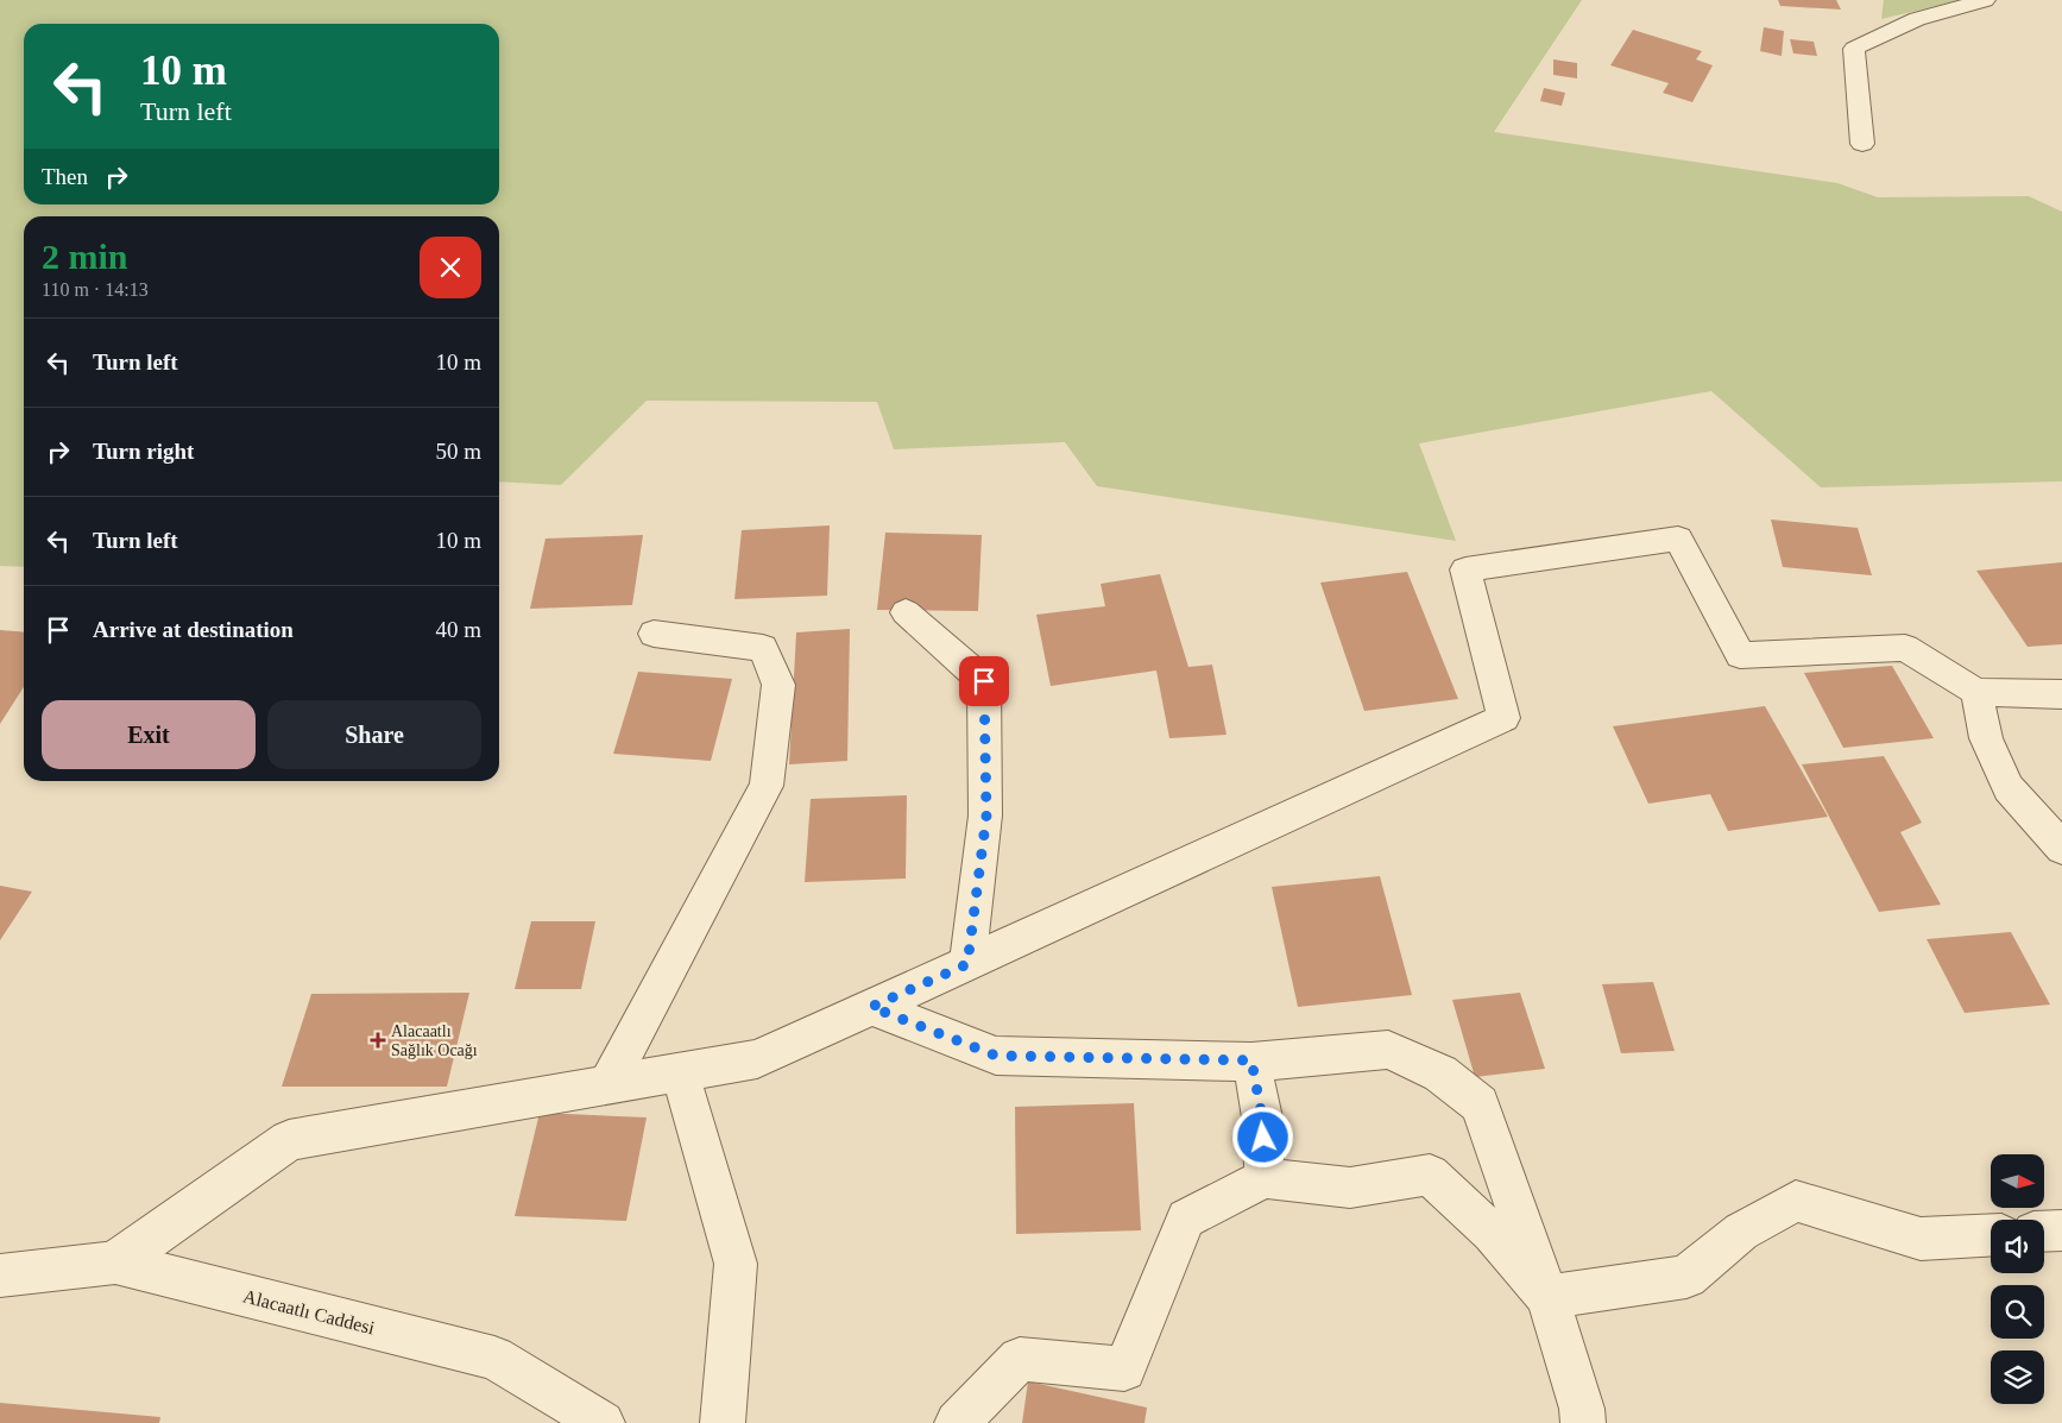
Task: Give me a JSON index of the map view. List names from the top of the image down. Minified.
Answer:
{"streets":{"street":["Alacaatlı Caddesi"]},"places":{"health":["Alacaatlı Sağlık Ocağı"]},"north":"right","page":{"turn":["10 m","Turn left"],"then":"Then","heading":["2 min","110 m · 14:13"],"list":[{"name":"Turn left","value":"10 m"},{"name":"Turn right","value":"50 m"},{"name":"Turn left","value":"10 m"},{"name":"Arrive at destination","value":"40 m"}],"buttons":["Exit","Share"]}}
